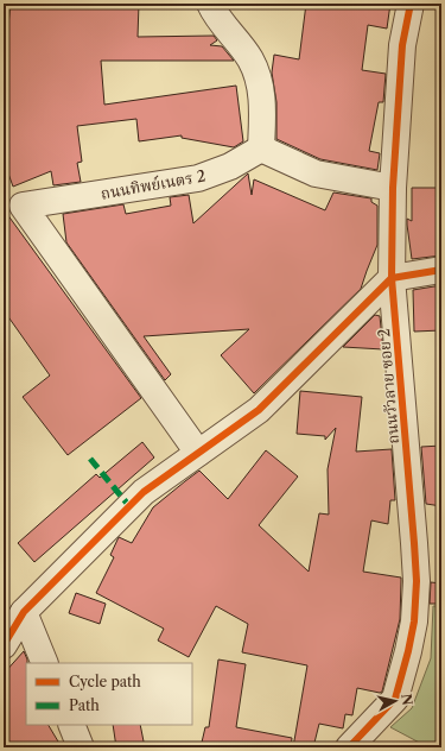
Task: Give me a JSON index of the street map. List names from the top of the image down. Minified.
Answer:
{"streets":{"street":["ถนนทิพย์เนตร 2","ถนนวัวลาย ซอย 2"]},"legend":["Cycle path","Path"],"north":"right"}
